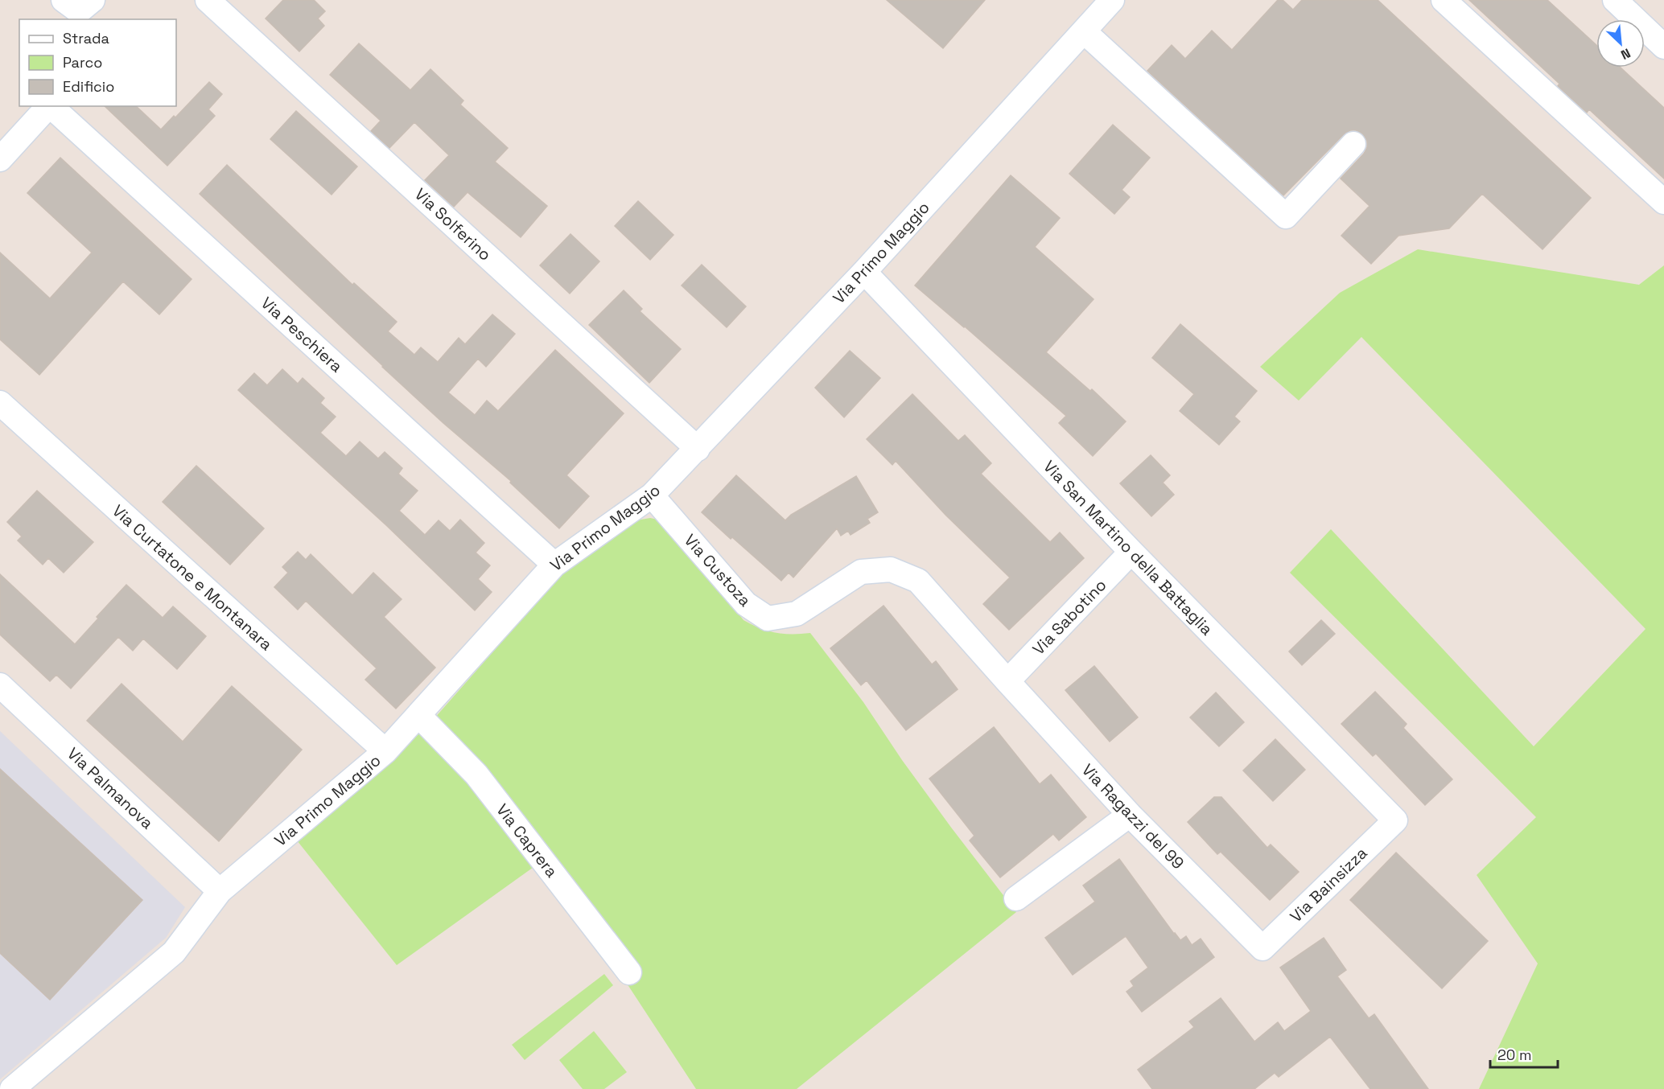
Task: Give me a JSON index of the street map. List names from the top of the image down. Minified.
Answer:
{"streets":{"street":["Via Solferino","Via Primo Maggio","Via Peschiera","Via San Martino della Battaglia","Via Custoza","Via Curtatone e Montanara","Via Sabotino","Via Palmanova","Via Ragazzi del 99","Via Caprera","Via Bainsizza"]},"crossings":[["Via Solferino","Via Primo Maggio"],["Via Primo Maggio","Via Peschiera"],["Via Primo Maggio","Via San Martino della Battaglia"],["Via Primo Maggio","Via Custoza"],["Via Primo Maggio","Via Curtatone e Montanara"],["Via Primo Maggio","Via Palmanova"],["Via Primo Maggio","Via Caprera"],["Via San Martino della Battaglia","Via Sabotino"],["Via San Martino della Battaglia","Via Bainsizza"],["Via Custoza","Via Ragazzi del 99"],["Via Sabotino","Via Ragazzi del 99"],["Via Ragazzi del 99","Via Bainsizza"]],"legend":["Strada","Parco","Edificio"],"scale_bar":"20 m","north":"bottom right"}
